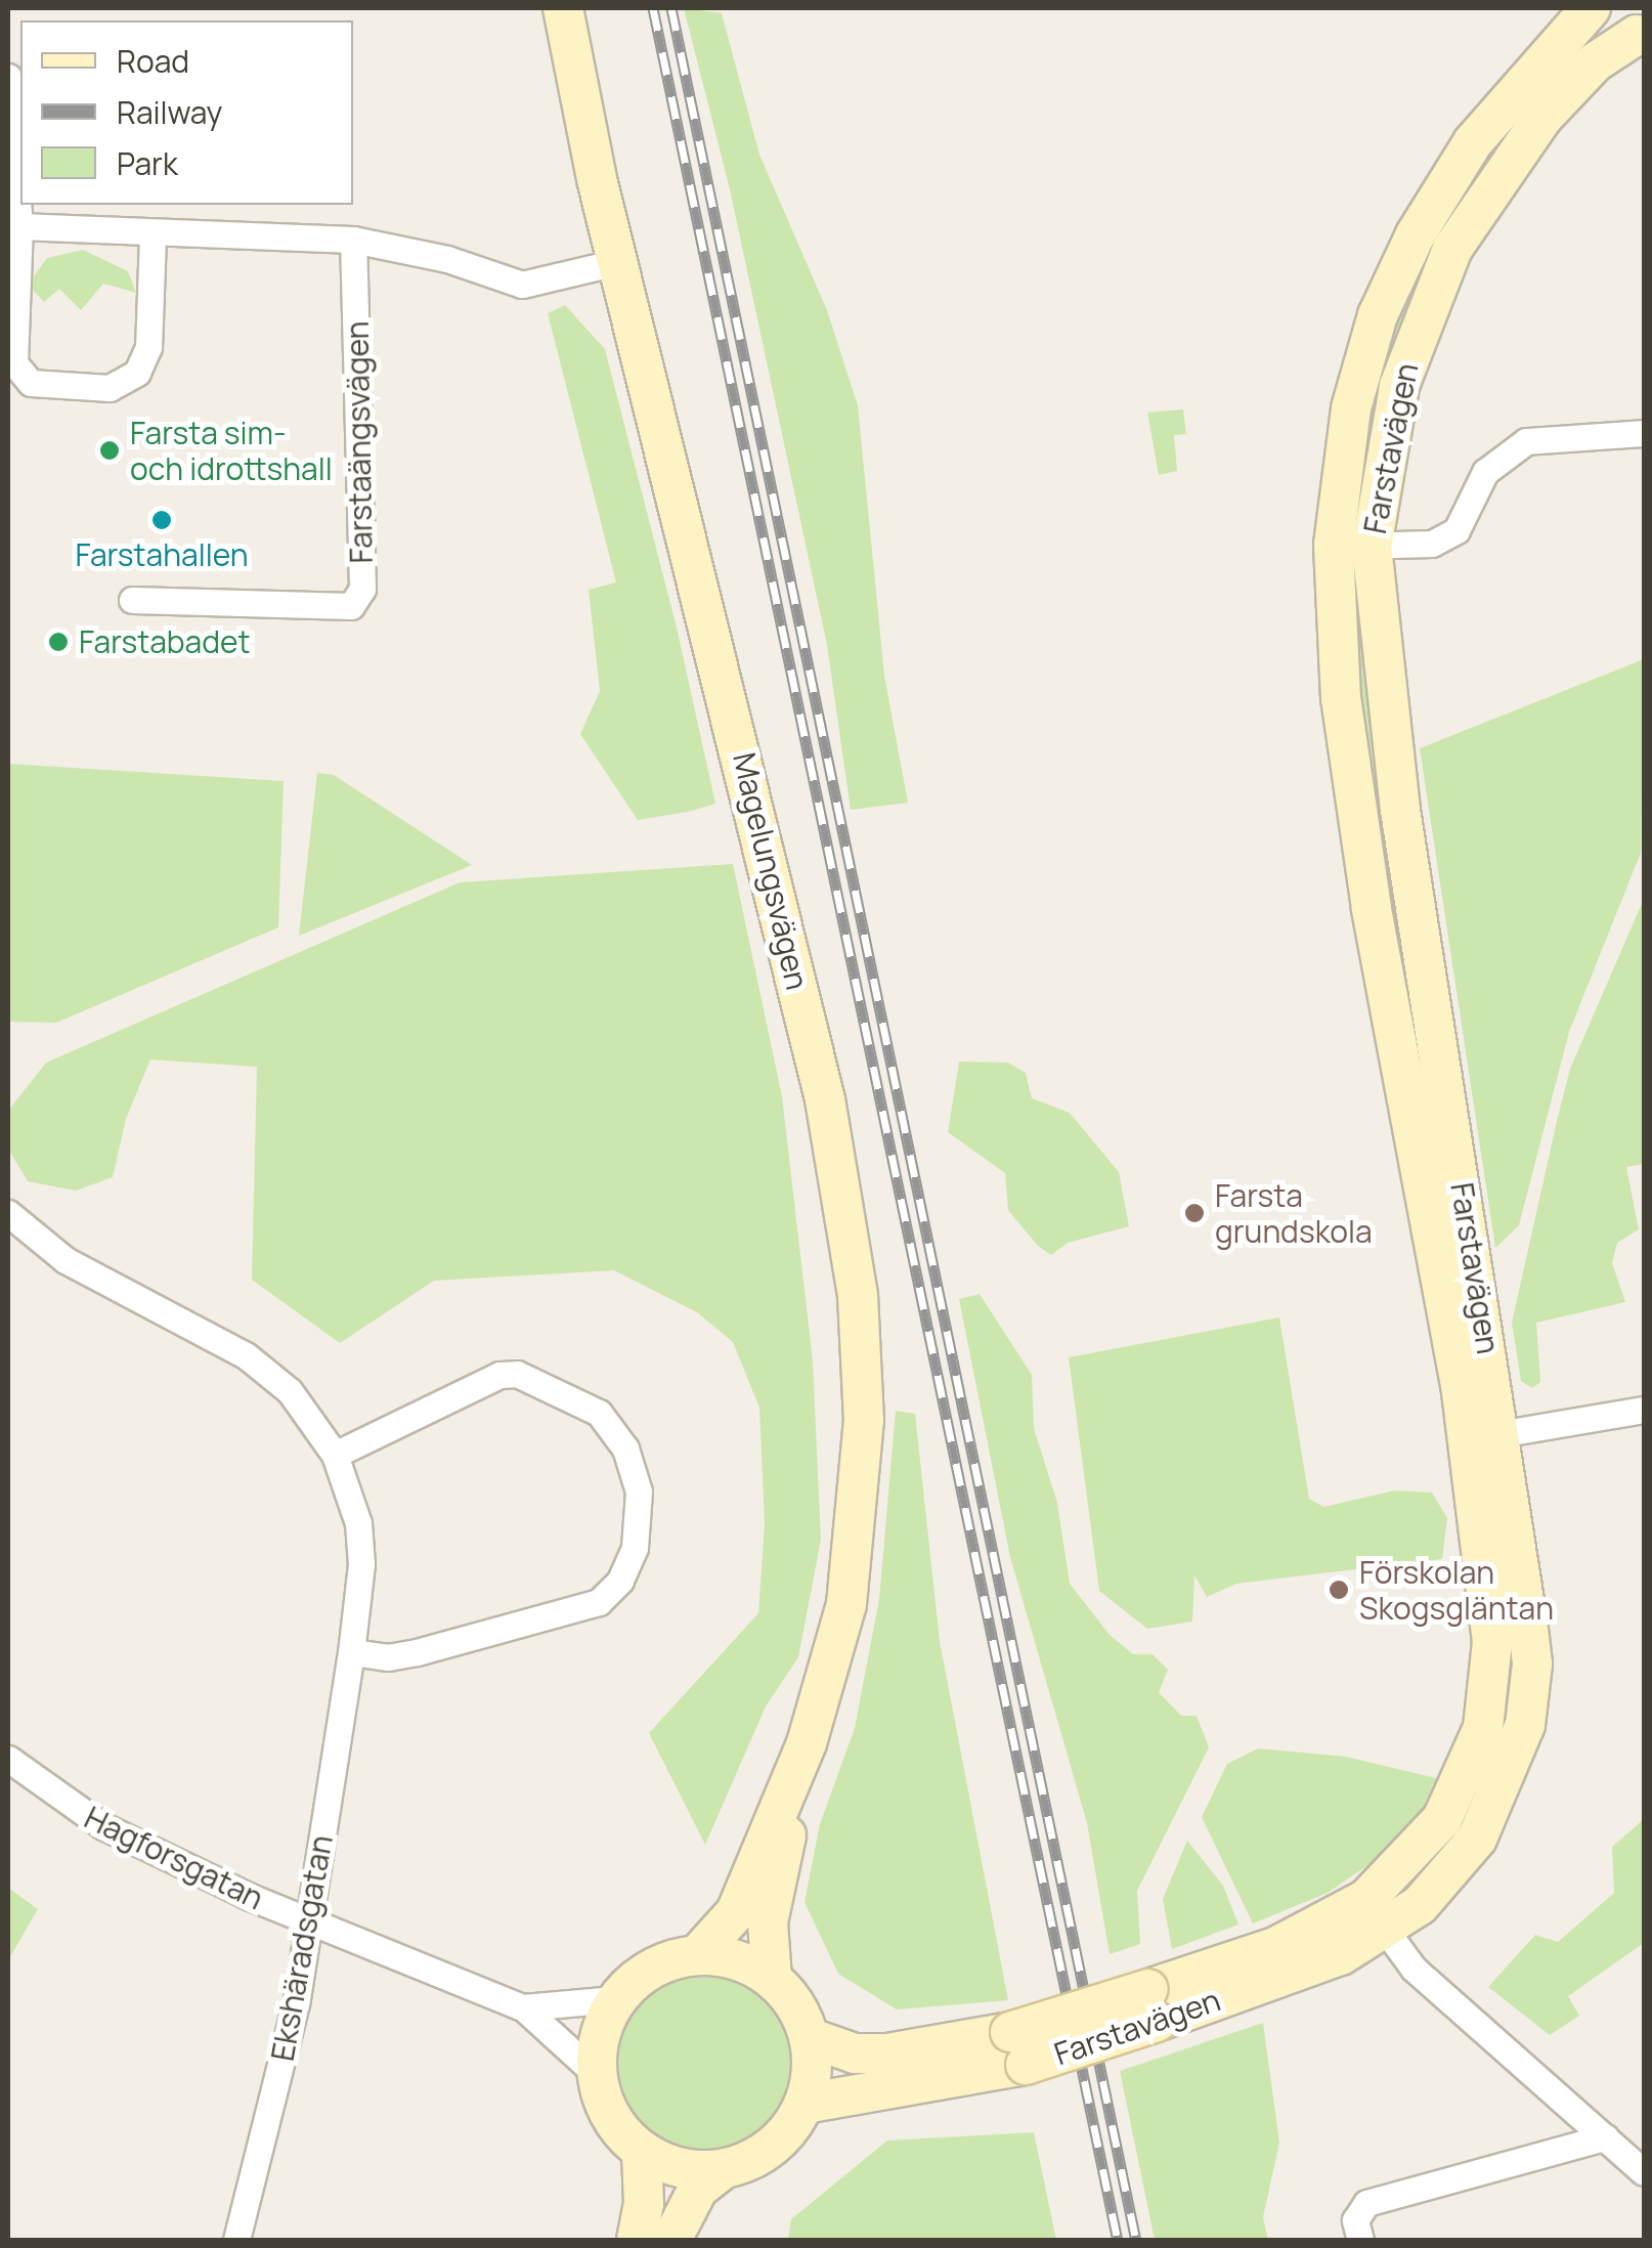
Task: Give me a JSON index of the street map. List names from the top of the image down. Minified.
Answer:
{"streets":{"street":["Farstaängsvägen","Farstavägen","Magelungsvägen","Hagforsgatan","Ekshäradsgatan"]},"crossings":[["Farstavägen","Magelungsvägen"],["Farstavägen","Hagforsgatan"],["Magelungsvägen","Hagforsgatan"],["Hagforsgatan","Ekshäradsgatan"]],"places":["Farsta sim- och idrottshall","Farstahallen","Farstabadet","Farsta grundskola","Förskolan Skogsgläntan"],"legend":["Road","Railway","Park"]}
